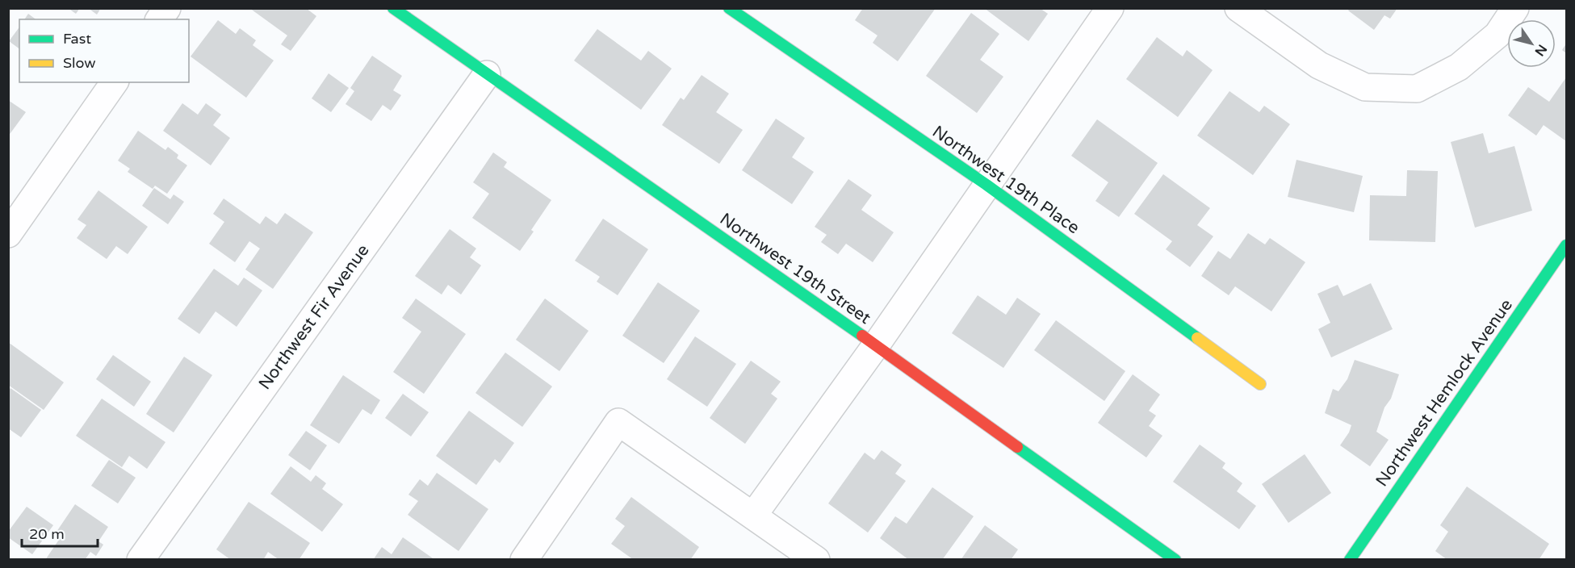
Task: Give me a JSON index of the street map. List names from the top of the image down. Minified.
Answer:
{"streets":{"street":["Northwest 19th Place","Northwest 19th Street","Northwest Fir Avenue","Northwest Hemlock Avenue"]},"crossings":[["Northwest 19th Street","Northwest Fir Avenue"]],"legend":["Fast","Slow"],"scale_bar":"20 m","north":"bottom right"}
